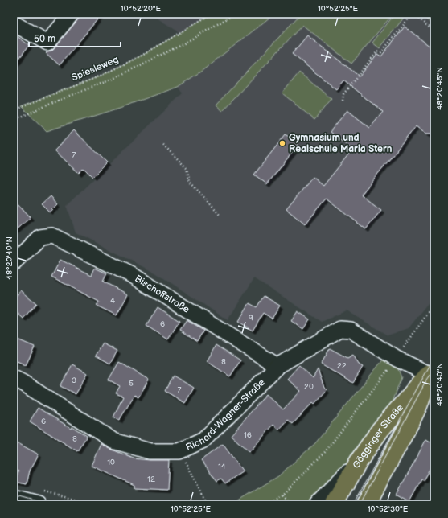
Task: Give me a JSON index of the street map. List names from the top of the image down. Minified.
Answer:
{"streets":{"main road":["Gögginger Straße"],"street":["Bischoffstraße","Richard-Wagner-Straße"],"path":["Spiesleweg"]},"crossings":[["Bischoffstraße","Richard-Wagner-Straße"],["Richard-Wagner-Straße","Gögginger Straße"]],"places":["Gymnasium und Realschule Maria Stern"],"house_numbers":["7","4","9","6","8","22","3","5","20","7","6","16","8","10","14","12"],"scale_bar":"50 m","coordinates":["10°52'20\"E","10°52'25\"E","48°20'45\"N","48°20'40\"N","10°52'30\"E"]}
